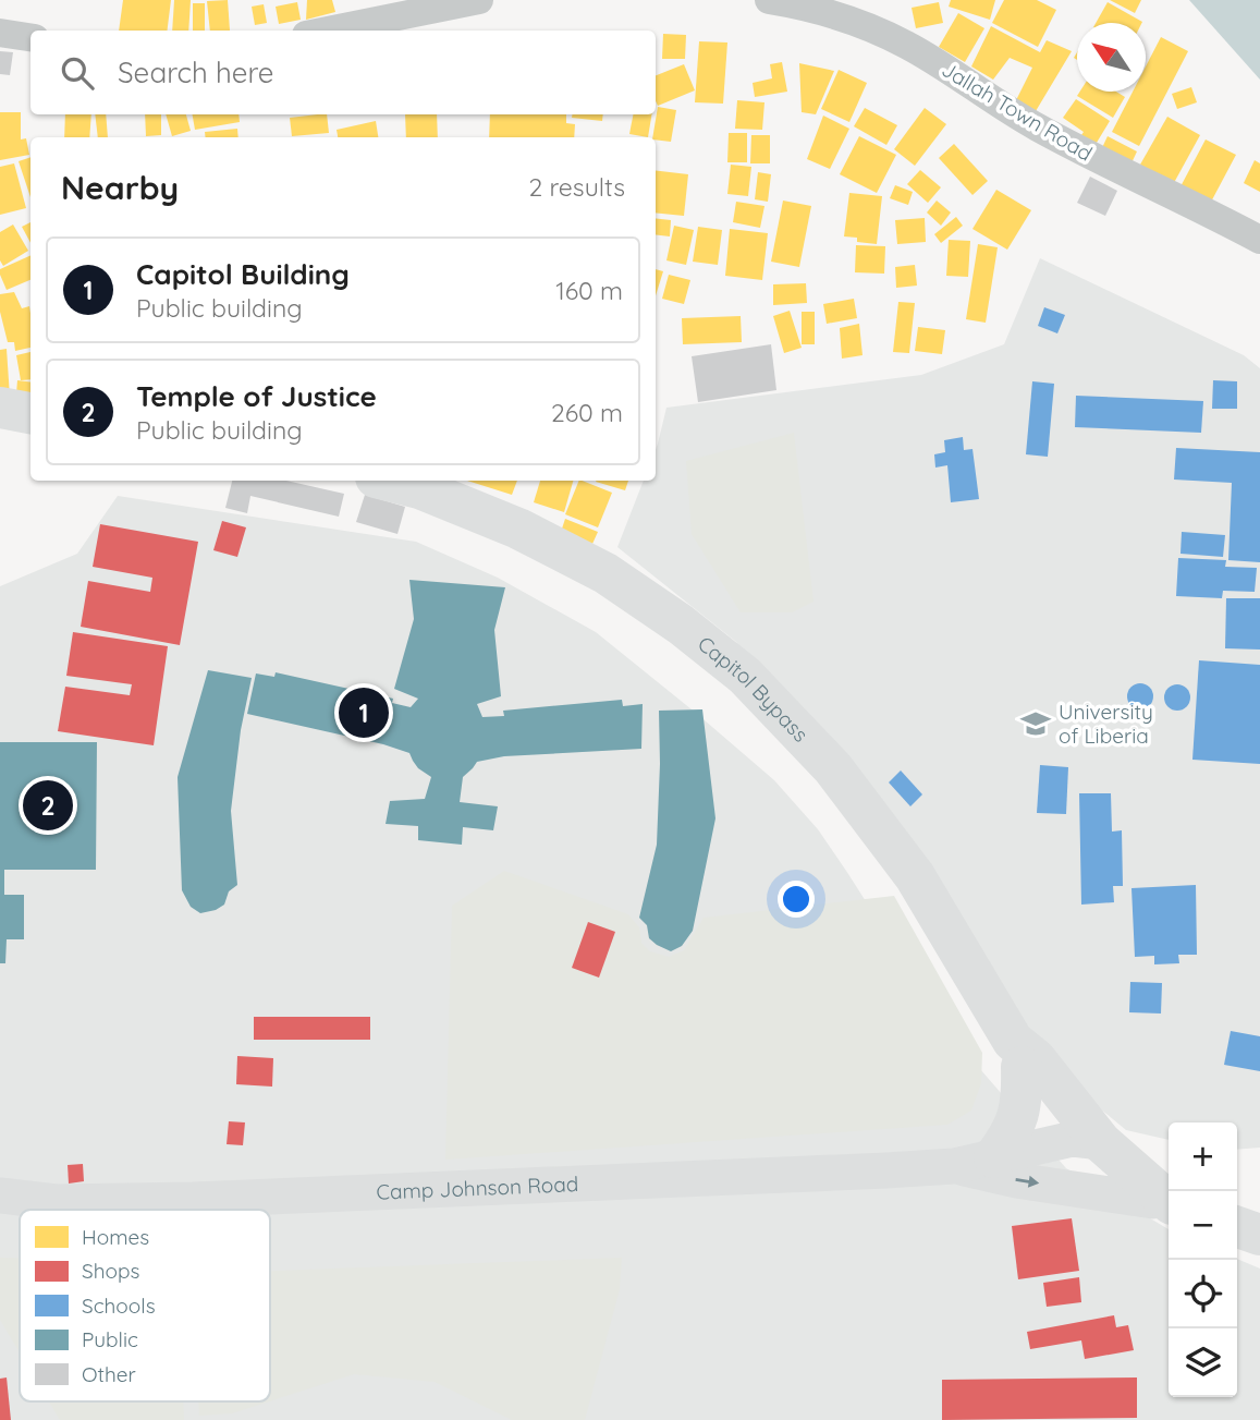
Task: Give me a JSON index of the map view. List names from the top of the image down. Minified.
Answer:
{"streets":{"highway":["Capitol Bypass"],"main road":["Camp Johnson Road"],"street":["Jallah Town Road"]},"crossings":[["Capitol Bypass","Camp Johnson Road"]],"places":{"school or university":["University of Liberia"]},"legend":["Homes","Shops","Schools","Public","Other"],"north":"top left","page":{"search":"Search here","heading":["Nearby","2 results"],"list":[{"mark":"1","name":"Capitol Building","note":"Public building","value":"160 m"},{"mark":"2","name":"Temple of Justice","note":"Public building","value":"260 m"}],"pins":["1","2"],"map_buttons":["+","−"]}}
